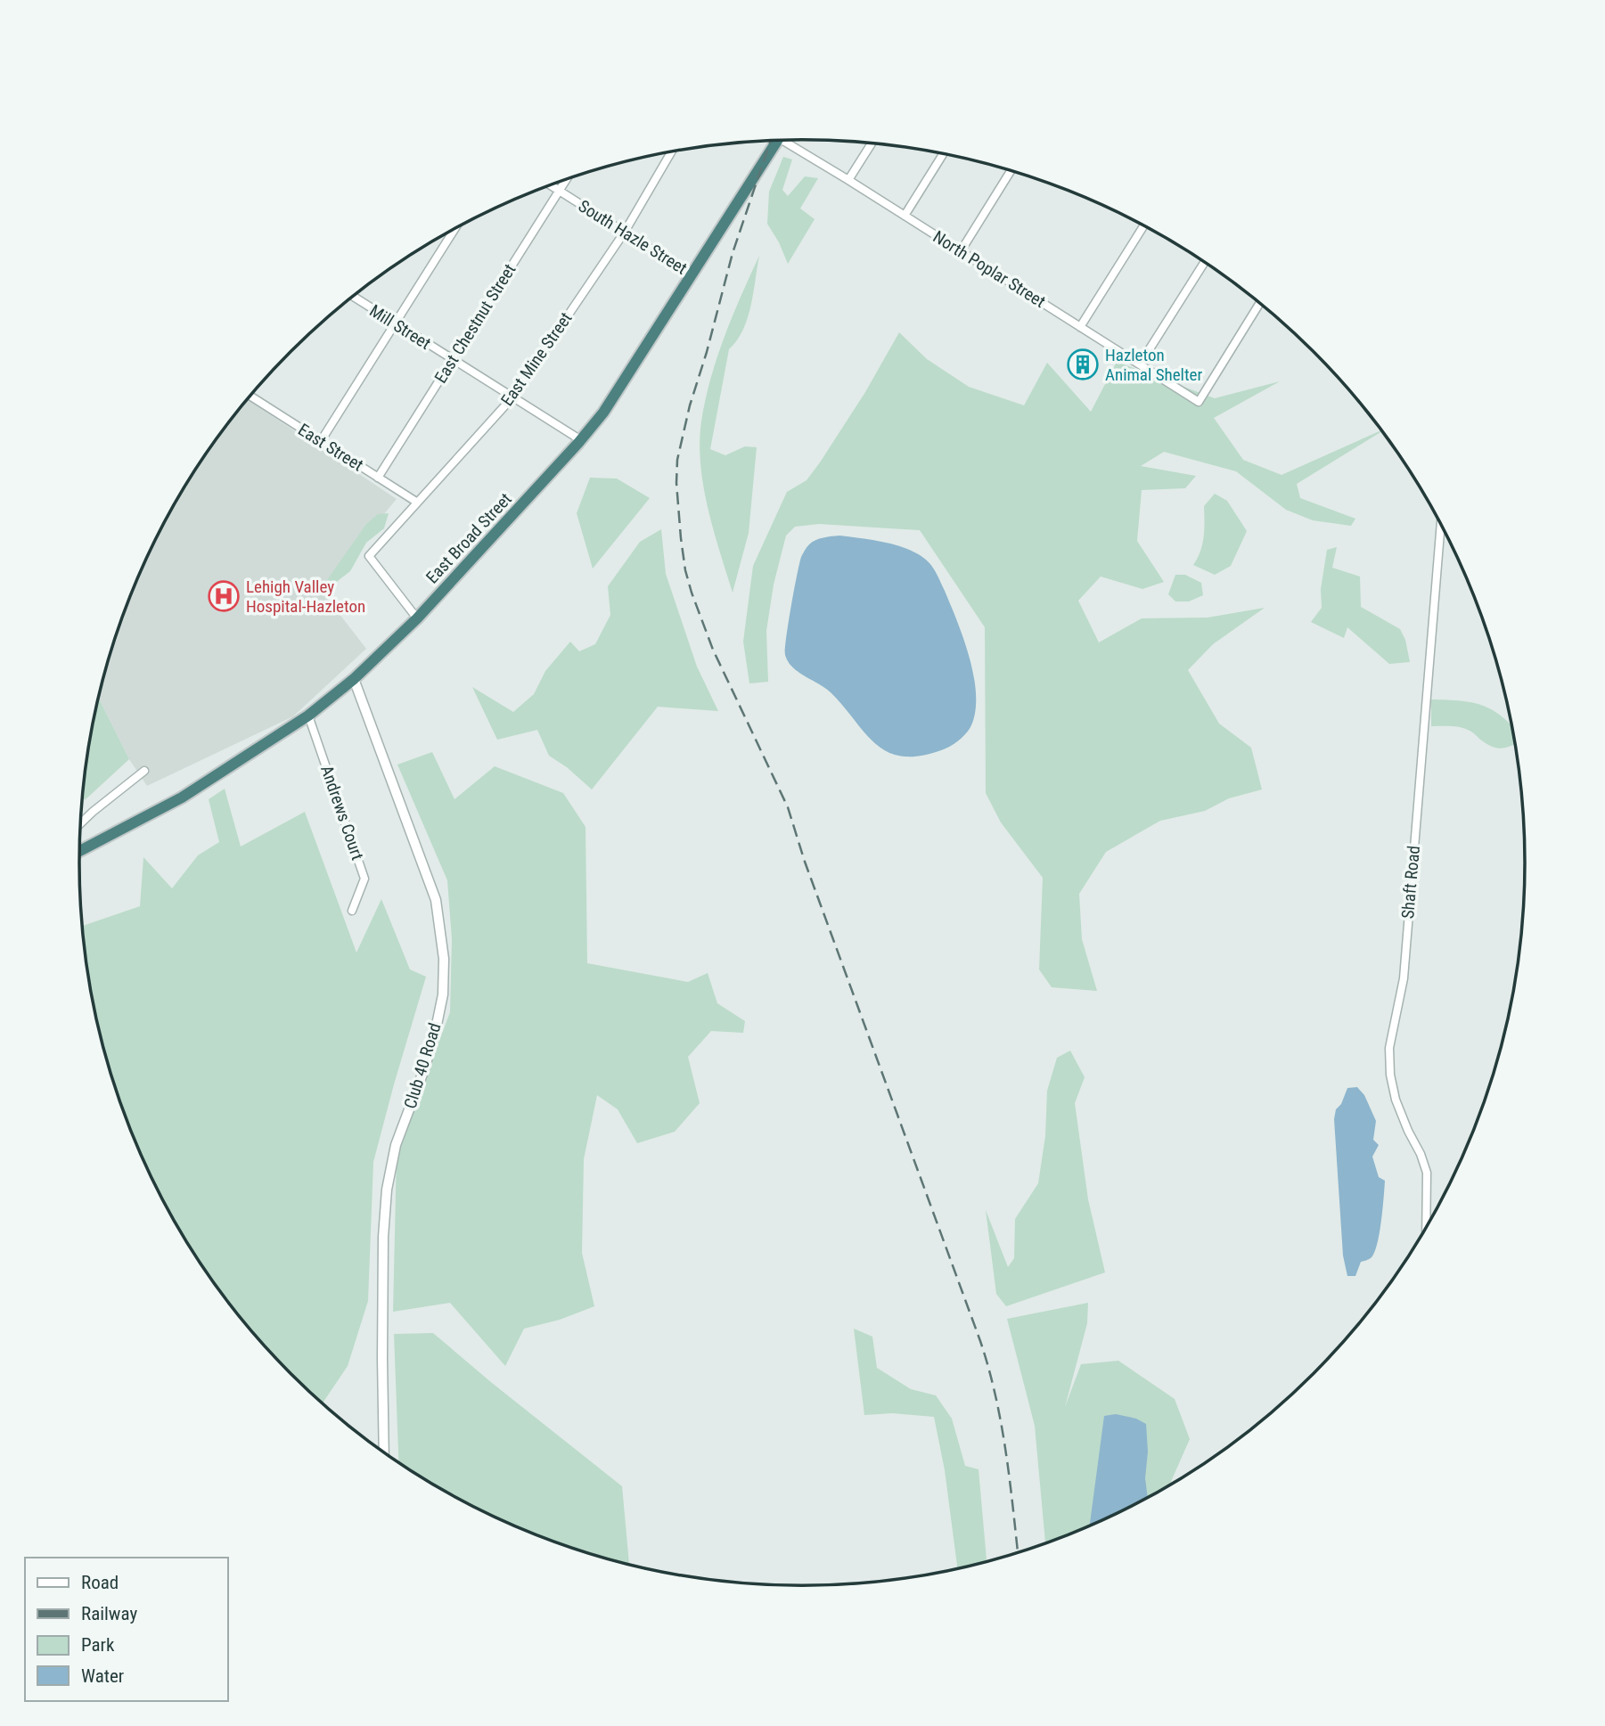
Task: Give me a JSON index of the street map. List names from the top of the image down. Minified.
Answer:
{"streets":{"highway":["East Broad Street"],"street":["South Hazle Street","North Poplar Street","East Chestnut Street","Mill Street","East Mine Street","East Street","Andrews Court","Shaft Road","Club 40 Road"]},"crossings":[["South Hazle Street","East Chestnut Street"],["South Hazle Street","East Mine Street"],["South Hazle Street","East Broad Street"],["East Chestnut Street","Mill Street"],["East Chestnut Street","East Street"],["Mill Street","East Mine Street"],["Mill Street","East Broad Street"],["East Mine Street","East Street"],["East Mine Street","East Broad Street"],["East Broad Street","Andrews Court"],["East Broad Street","Club 40 Road"]],"places":{"building":["Hazleton Animal Shelter"],"hospital":["Lehigh Valley Hospital-Hazleton"]},"legend":["Road","Railway","Park","Water"]}
